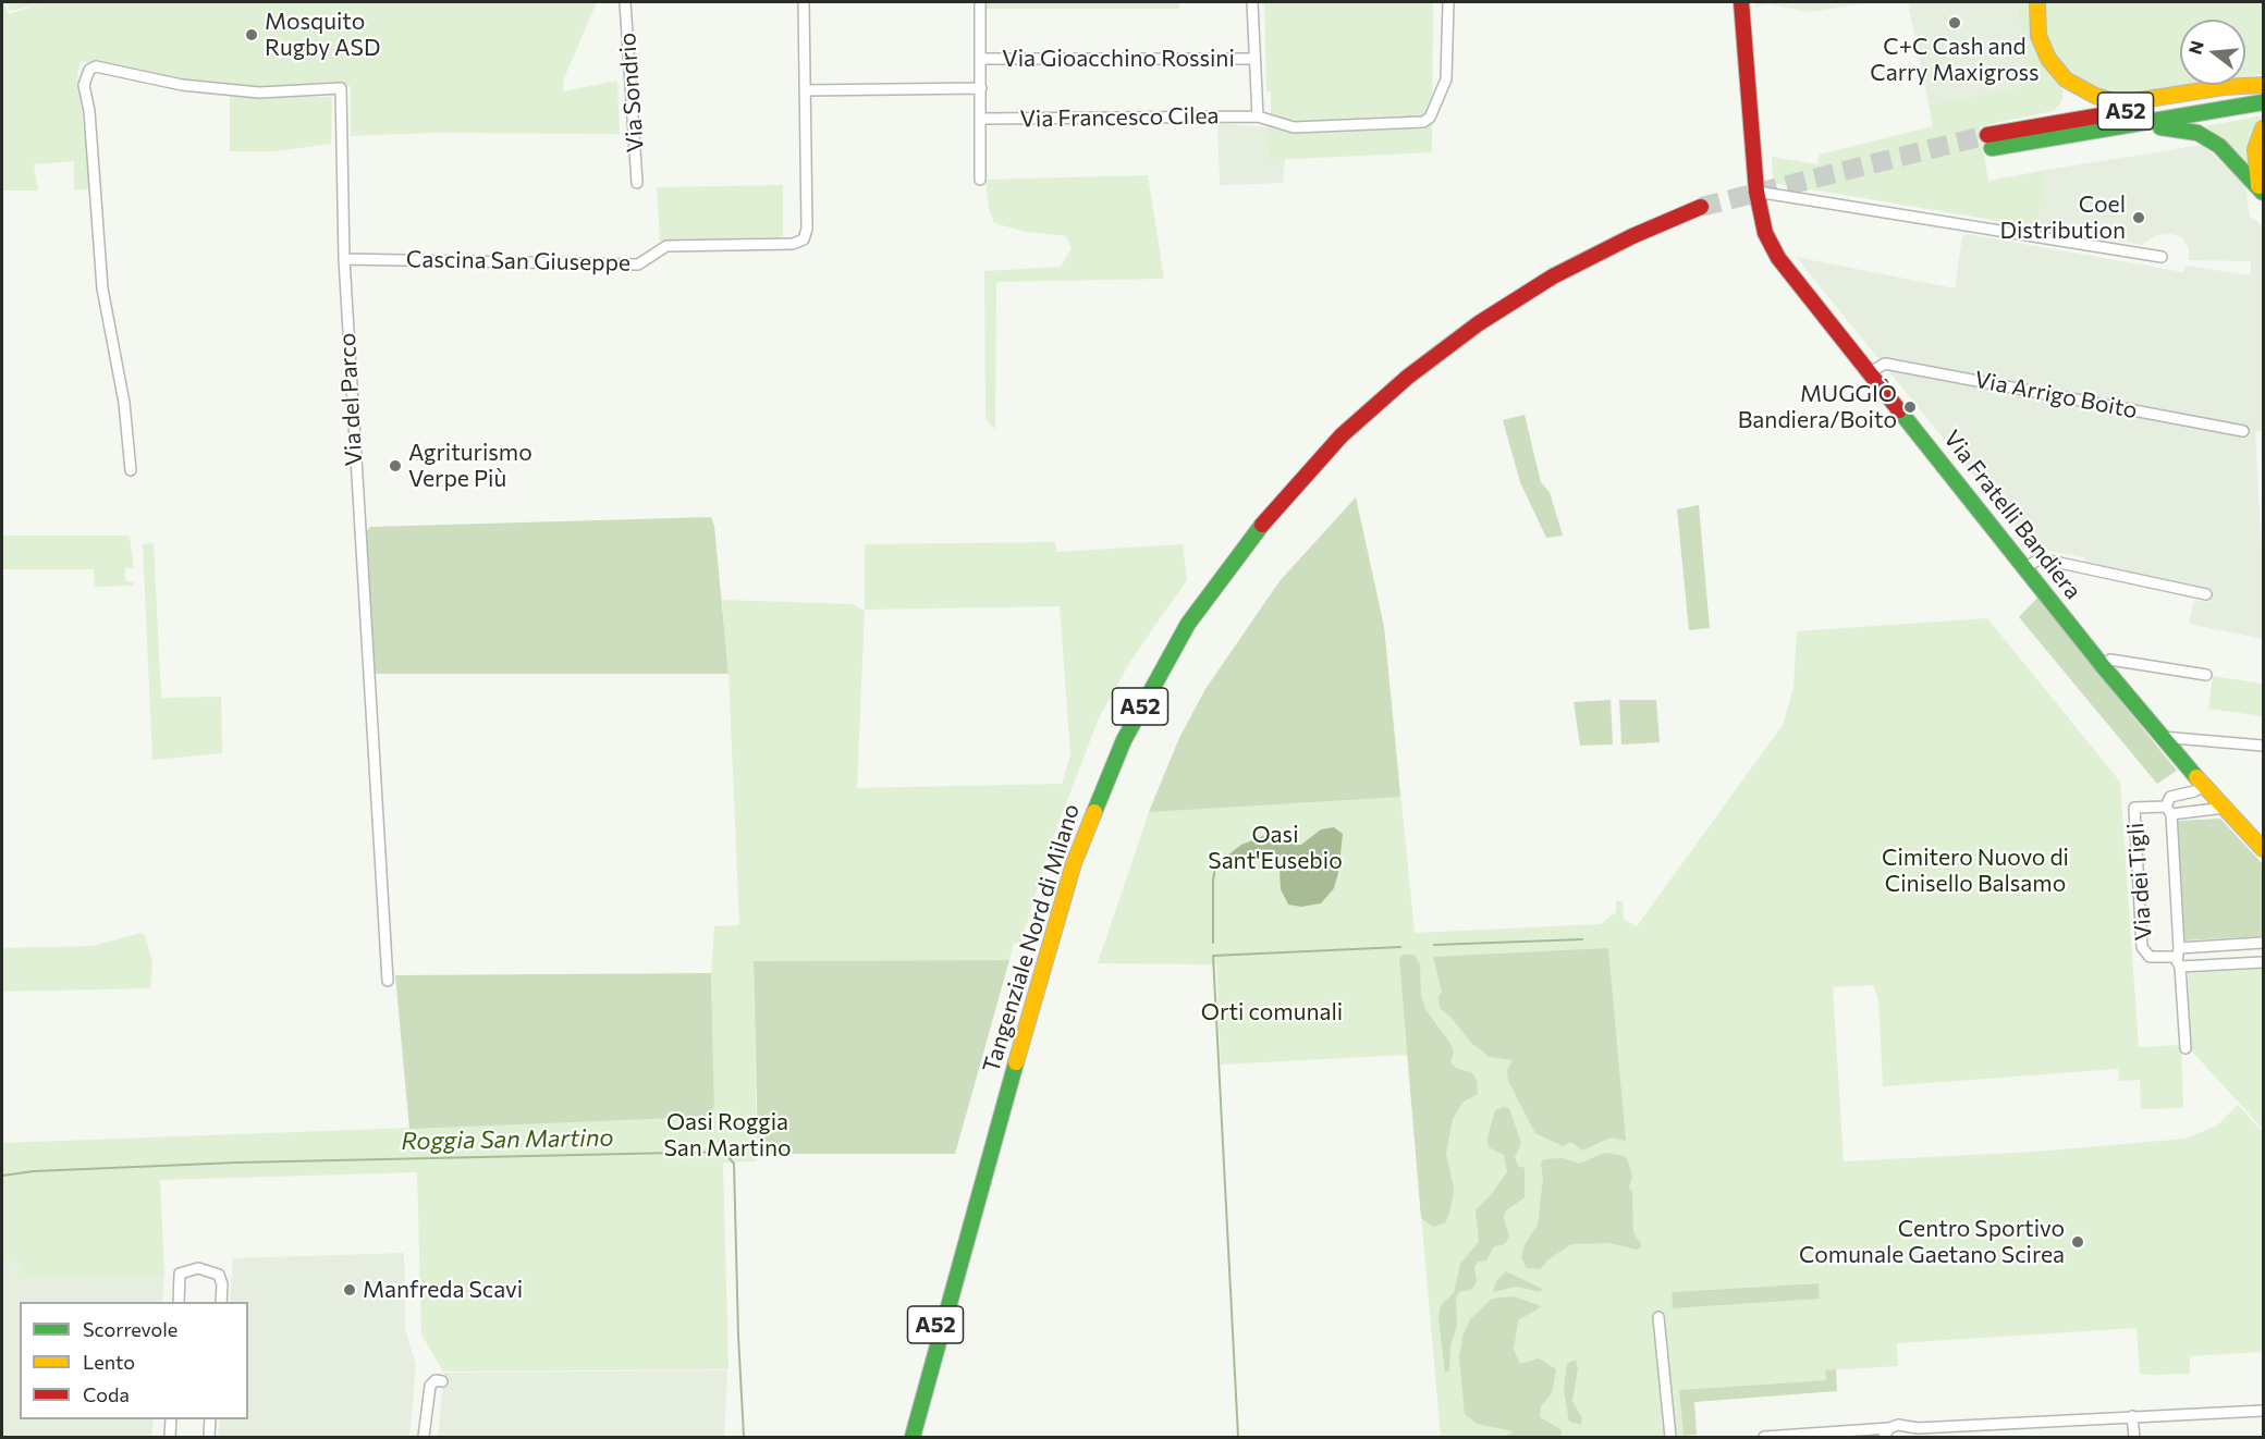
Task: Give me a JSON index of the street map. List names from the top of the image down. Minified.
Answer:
{"streets":{"main road":["A52","Via Fratelli Bandiera","Tangenziale Nord di Milano"],"street":["Via Gioacchino Rossini","Via Sondrio","Via Francesco Cilea","Cascina San Giuseppe","Via Arrigo Boito","Via del Parco","Via dei Tigli"]},"crossings":[["A52","Tangenziale Nord di Milano"],["Cascina San Giuseppe","Via del Parco"],["Via Arrigo Boito","Via Fratelli Bandiera"],["Via Fratelli Bandiera","Via dei Tigli"]],"water":["Roggia San Martino"],"parks":["Oasi Sant'Eusebio","Cimitero Nuovo di Cinisello Balsamo","Orti comunali","Oasi Roggia San Martino"],"places":["C+C Cash and Carry Maxigross","Mosquito Rugby ASD","Coel Distribution","MUGGIÒ Bandiera/Boito","Agriturismo Verpe Più","Centro Sportivo Comunale Gaetano Scirea","Manfreda Scavi"],"legend":["Scorrevole","Lento","Coda"],"north":"left"}
